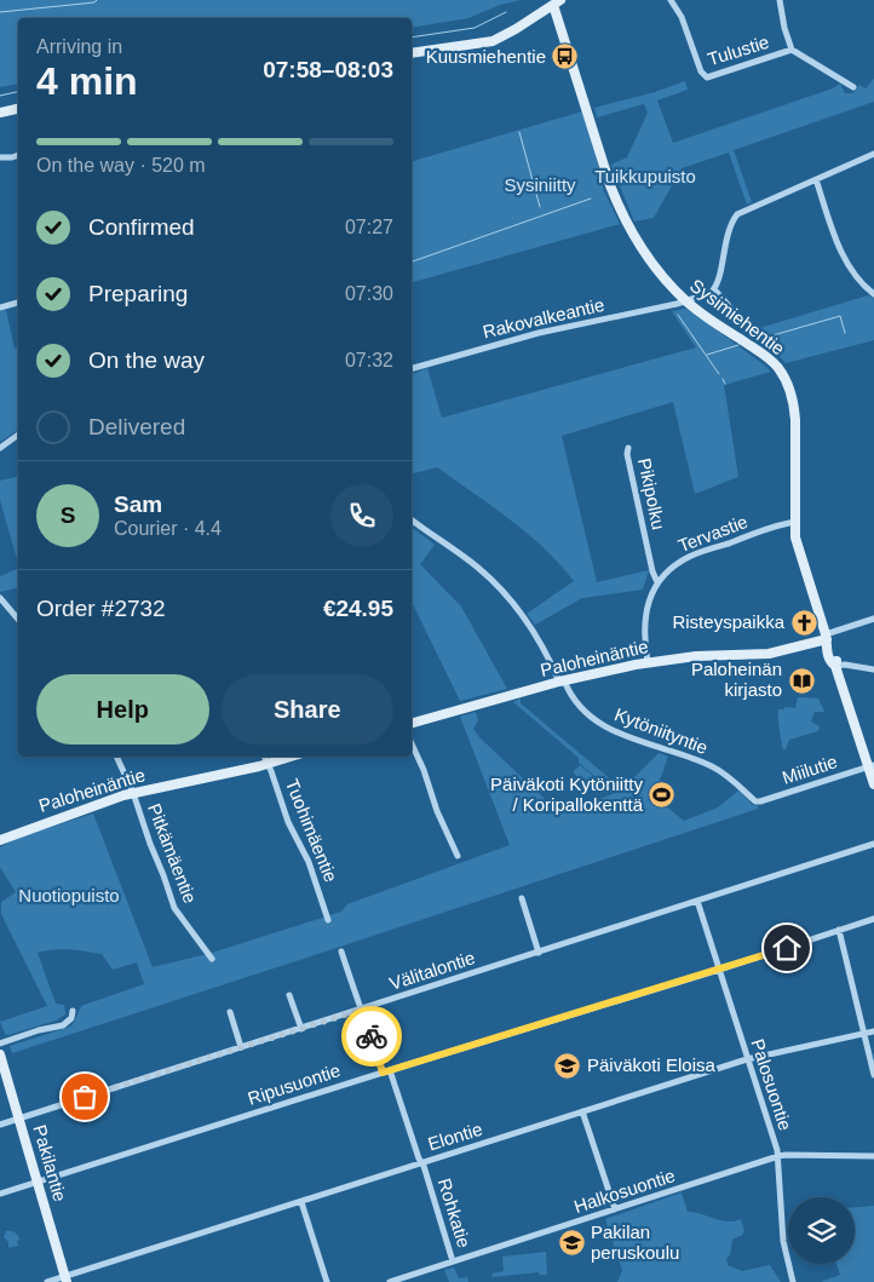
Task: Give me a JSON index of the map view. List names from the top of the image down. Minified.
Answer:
{"streets":{"street":["Tulustie","Sysimiehentie","Rakovalkeantie","Pikipolku","Tervastie","Paloheinäntie","Kytöniityntie","Miilutie","Tuohimäentie","Pitkämäentie","Välitalontie","Ripusuontie","Palosuontie","Elontie","Pakilantie","Halkosuontie","Rohkatie"]},"crossings":[["Sysimiehentie","Rakovalkeantie"],["Sysimiehentie","Tervastie"],["Sysimiehentie","Paloheinäntie"],["Sysimiehentie","Miilutie"],["Pikipolku","Tervastie"],["Tervastie","Paloheinäntie"],["Paloheinäntie","Kytöniityntie"],["Paloheinäntie","Tuohimäentie"],["Paloheinäntie","Pitkämäentie"],["Kytöniityntie","Miilutie"],["Välitalontie","Palosuontie"],["Välitalontie","Pakilantie"],["Ripusuontie","Palosuontie"],["Ripusuontie","Pakilantie"],["Ripusuontie","Rohkatie"],["Palosuontie","Elontie"],["Palosuontie","Halkosuontie"],["Elontie","Pakilantie"],["Elontie","Rohkatie"],["Halkosuontie","Rohkatie"]],"parks":["Tuikkupuisto","Sysiniitty","Nuotiopuisto"],"places":{"bus stop":["Kuusmiehentie"],"church":["Risteyspaikka"],"library":["Paloheinän kirjasto"],"sports":["Päiväkoti Kytöniitty / Koripallokenttä"],"school or university":["Päiväkoti Eloisa","Pakilan peruskoulu"]},"page":{"heading":["4 min","Arriving in","07:58–08:03"],"panel":["Sam","Courier · 4.4","Order #2732","€24.95"],"bar":"On the way · 520 m","list":[["Confirmed","07:27"],["Preparing","07:30"],["On the way","07:32"],"Delivered"],"round":"S","buttons":["Help","Share"]}}
